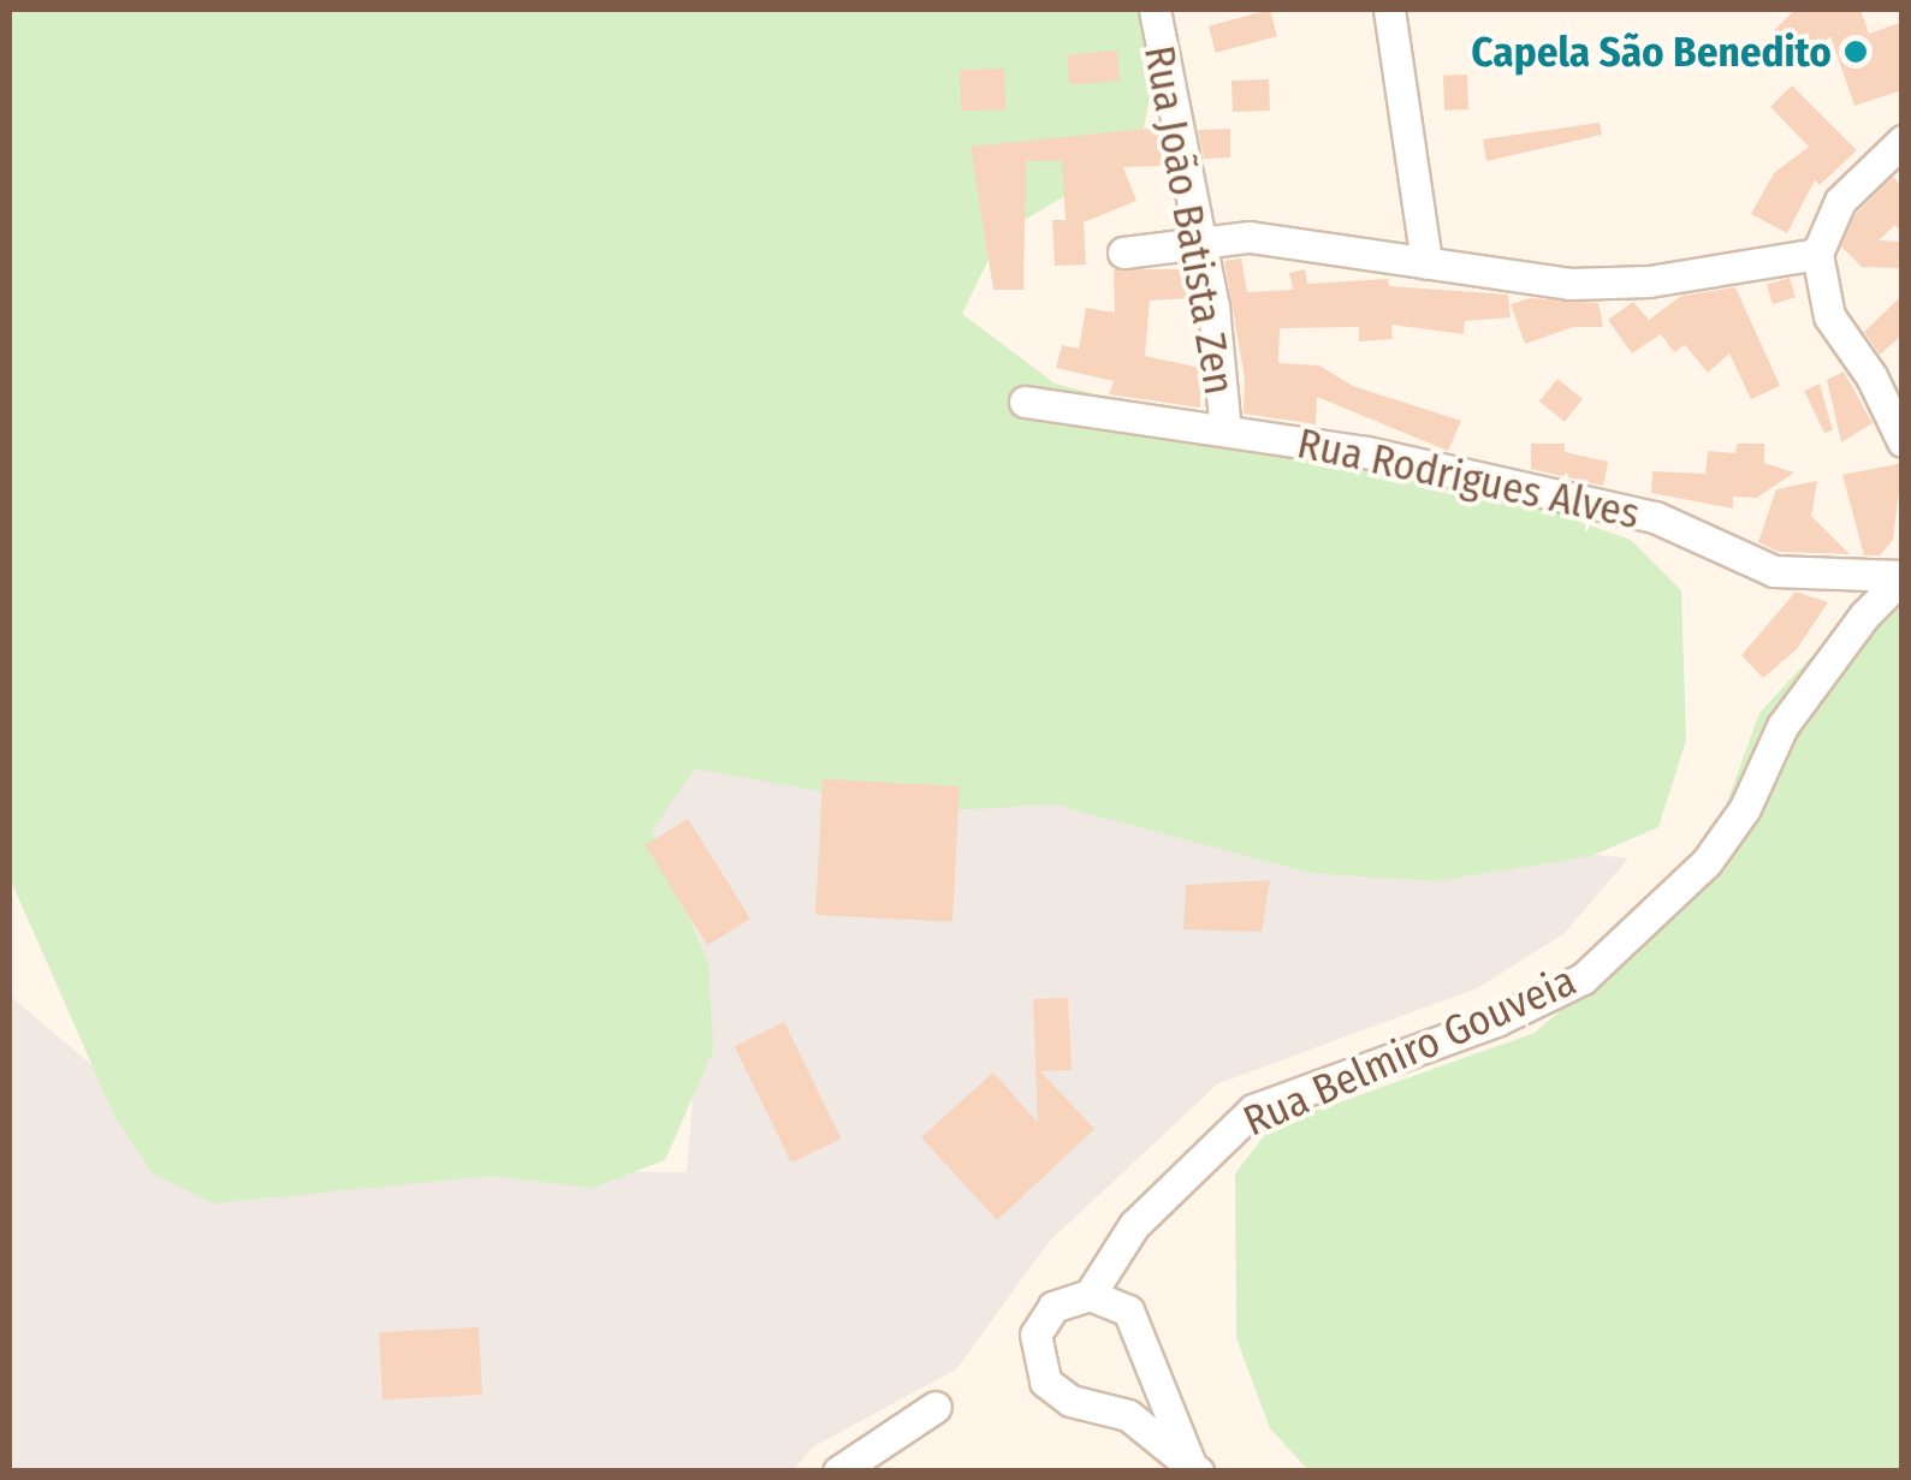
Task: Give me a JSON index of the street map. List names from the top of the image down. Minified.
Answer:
{"streets":{"street":["Rua João Batista Zen","Rua Rodrigues Alves","Rua Belmiro Gouveia"]},"crossings":[["Rua João Batista Zen","Rua Rodrigues Alves"],["Rua Rodrigues Alves","Rua Belmiro Gouveia"]],"places":["Capela São Benedito"]}
